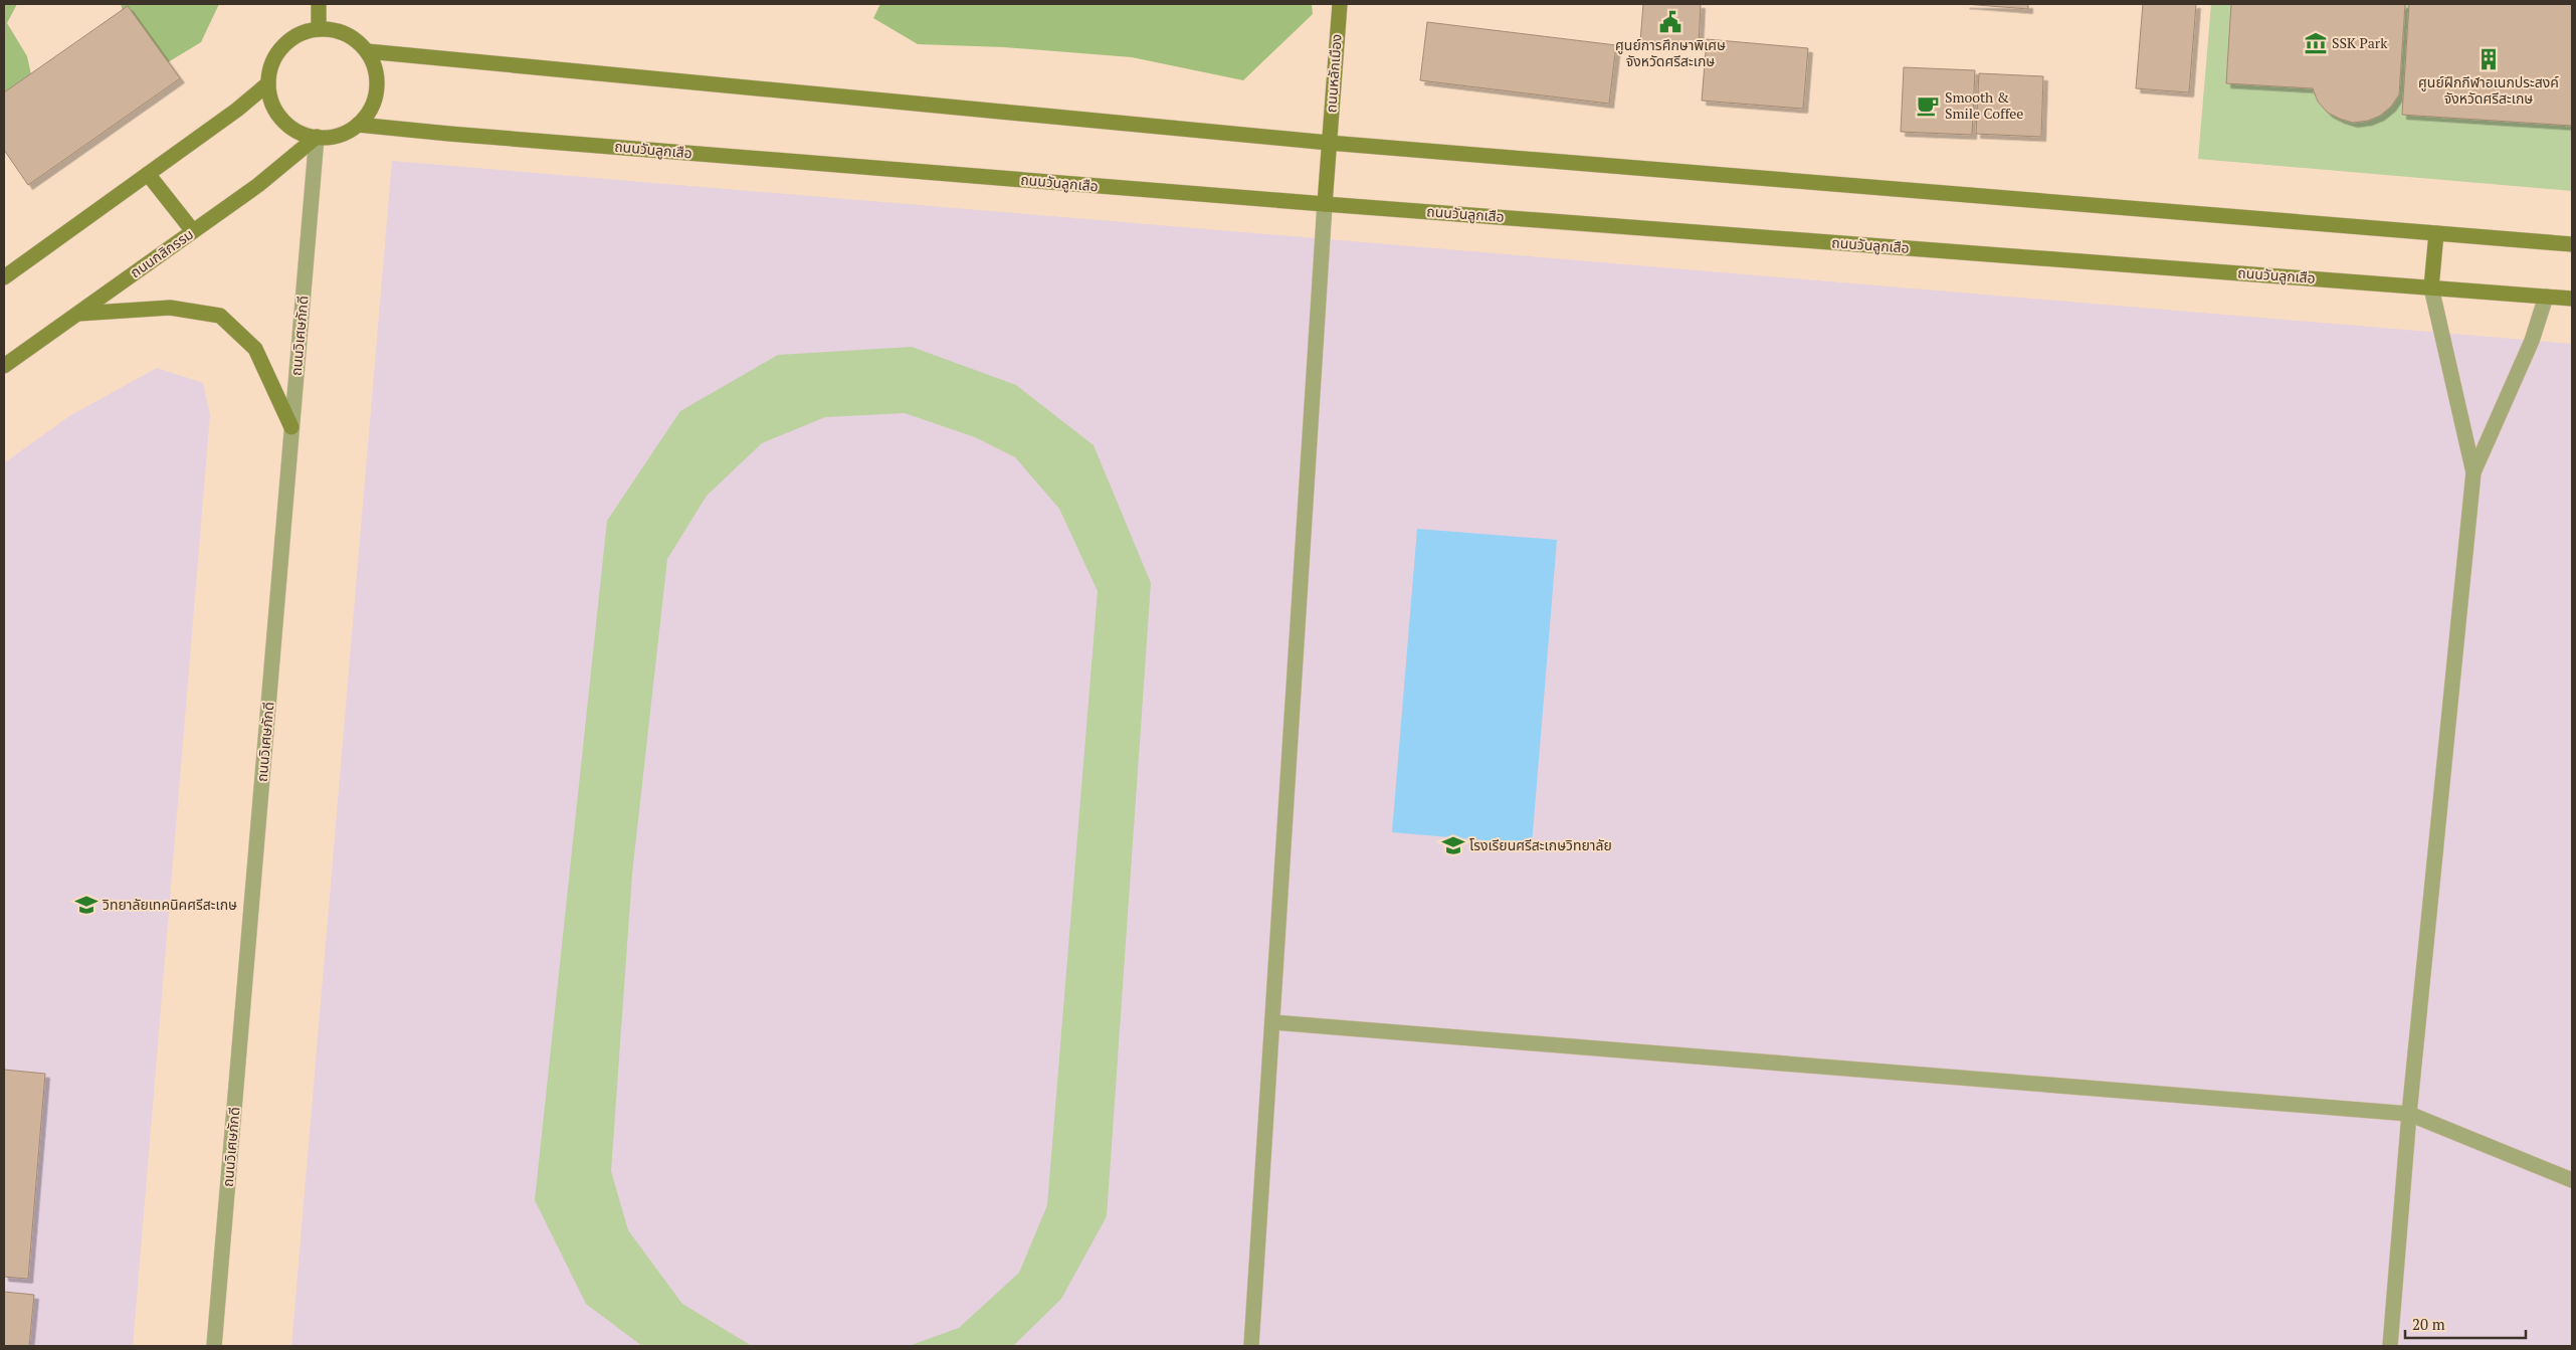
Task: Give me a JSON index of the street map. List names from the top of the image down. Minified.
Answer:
{"streets":{"street":["ถนนหลักเมือง","ถนนวันลูกเสือ","ถนนกสิกรรม","ถนนวิเศษภักดี"]},"crossings":[["ถนนหลักเมือง","ถนนวันลูกเสือ"],["ถนนวันลูกเสือ","ถนนกสิกรรม"],["ถนนวันลูกเสือ","ถนนวิเศษภักดี"],["ถนนกสิกรรม","ถนนวิเศษภักดี"]],"places":{"public building":["ศูนย์การศึกษาพิเศษ จังหวัดศรีสะเกษ"],"museum":["SSK Park"],"building":["ศูนย์ฝึกกีฬาอเนกประสงค์ จังหวัดศรีสะเกษ"],"cafe":["Smooth & Smile Coffee"],"school or university":["โรงเรียนศรีสะเกษวิทยาลัย","วิทยาลัยเทคนิคศรีสะเกษ"]},"scale_bar":"20 m"}
